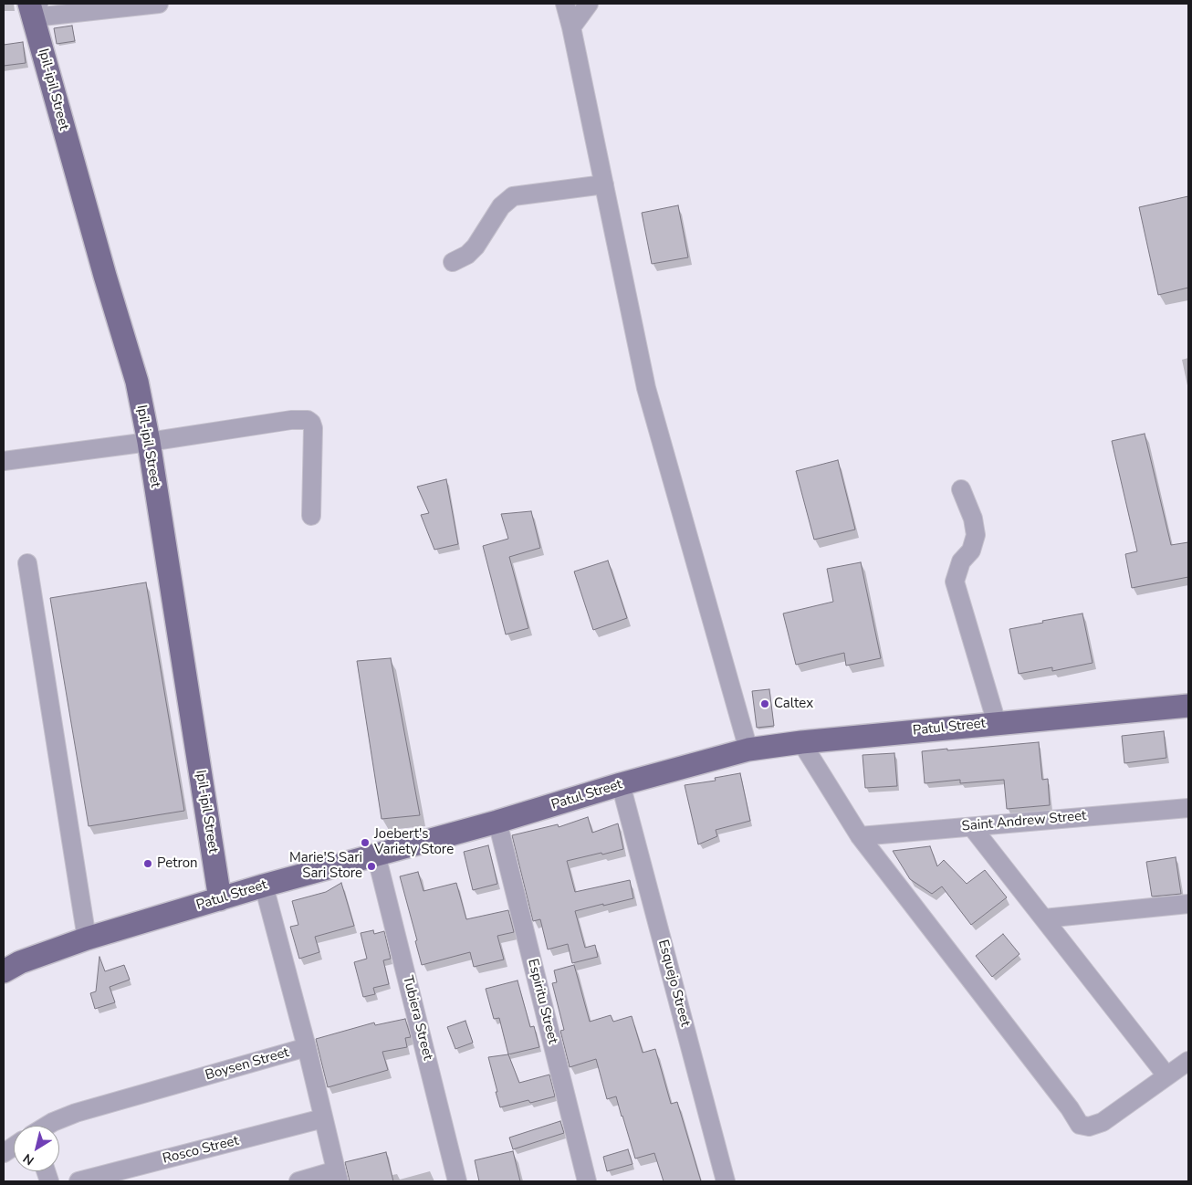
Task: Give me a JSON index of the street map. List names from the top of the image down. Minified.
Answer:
{"streets":{"main road":["Ipil-ipil Street","Patul Street"],"street":["Saint Andrew Street","Esquejo Street","Espiritu Street","Tubiera Street","Boysen Street","Rosco Street"]},"crossings":[["Ipil-ipil Street","Patul Street"],["Patul Street","Esquejo Street"],["Patul Street","Espiritu Street"],["Patul Street","Tubiera Street"],["Patul Street","Boysen Street"]],"places":["Caltex","Joebert's Variety Store","Petron","Marie'S Sari Sari Store"],"north":"bottom left"}
